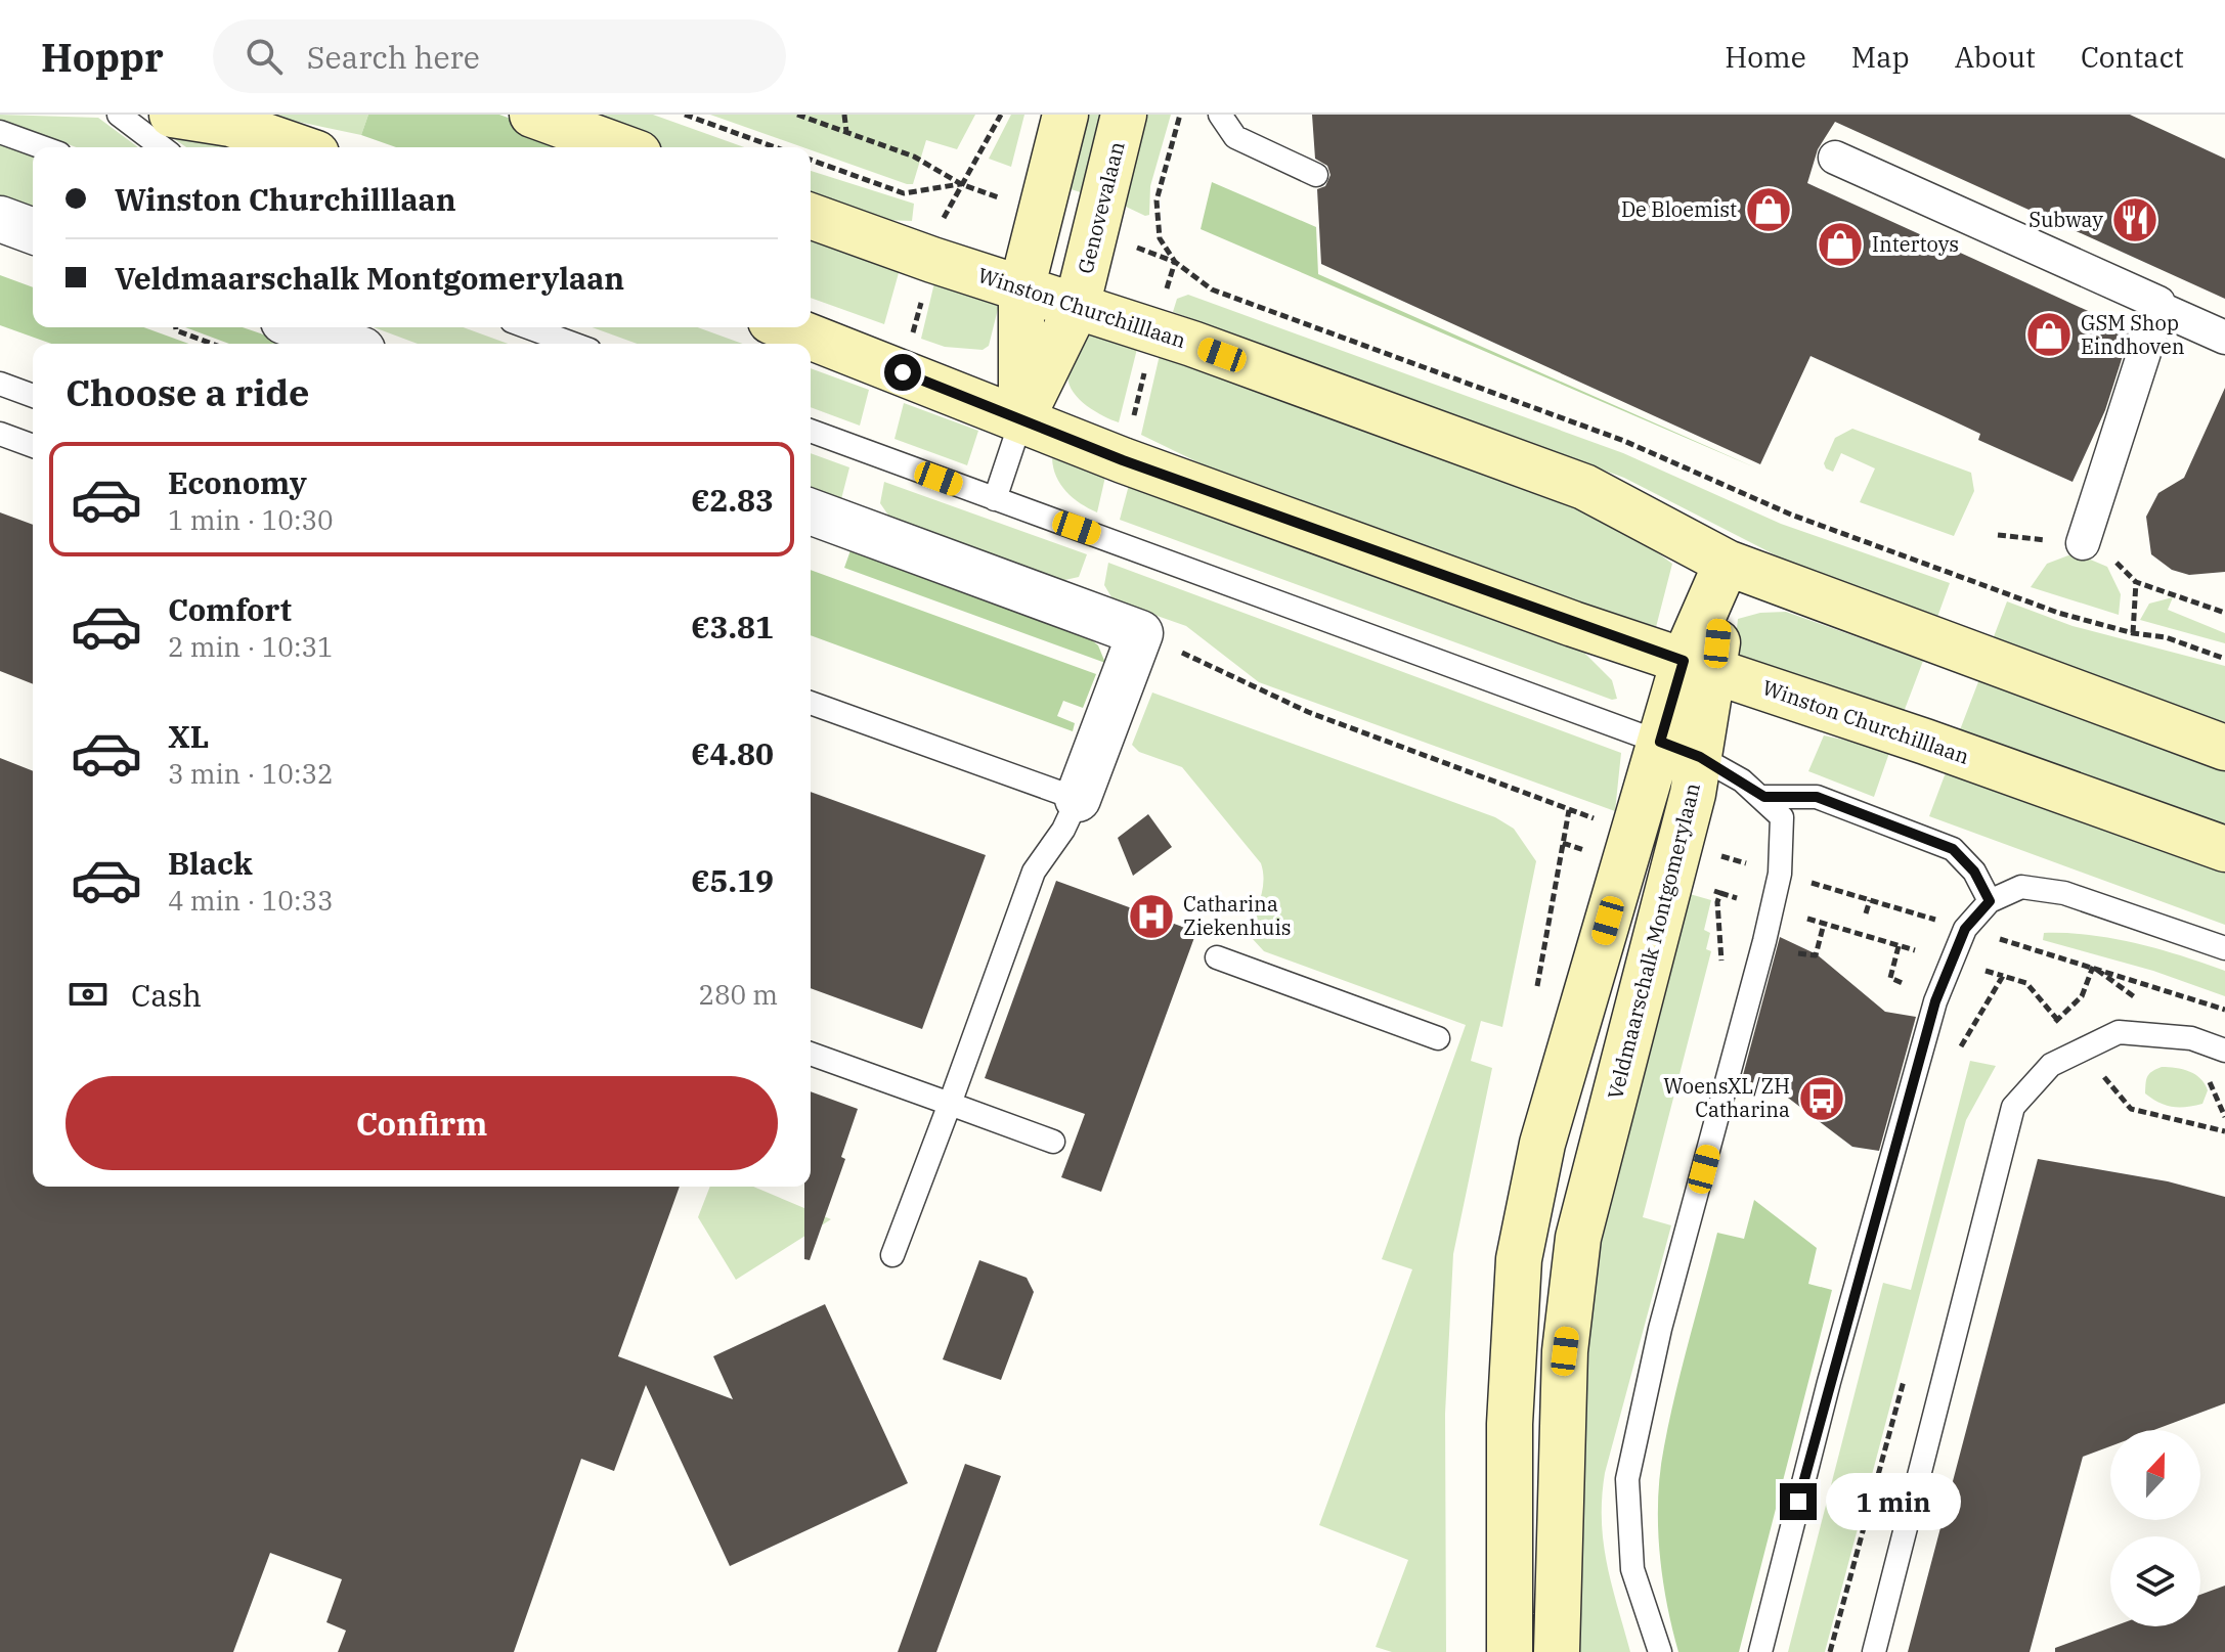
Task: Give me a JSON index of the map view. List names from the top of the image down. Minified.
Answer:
{"streets":{"main road":["Genovevalaan","Winston Churchilllaan","Veldmaarschalk Montgomerylaan"]},"crossings":[["Genovevalaan","Winston Churchilllaan"],["Winston Churchilllaan","Veldmaarschalk Montgomerylaan"]],"places":{"shop":["De Bloemist","Intertoys","GSM Shop Eindhoven"],"restaurant":["Subway"],"hospital":["Catharina Ziekenhuis"],"bus stop":["WoensXL/ZH Catharina"]},"north":"top","page":{"header":"Hoppr","search":"Search here","nav":["Home","Map","About","Contact"],"banner":["Winston Churchilllaan","Veldmaarschalk Montgomerylaan"],"heading":"Choose a ride","list":[{"name":"Economy","note":"1 min · 10:30","value":"€2.83"},{"name":"Comfort","note":"2 min · 10:31","value":"€3.81"},{"name":"XL","note":"3 min · 10:32","value":"€4.80"},{"name":"Black","note":"4 min · 10:33","value":"€5.19"}],"pay":["Cash","280 m"],"buttons":"Confirm","bubble":"1 min"}}
